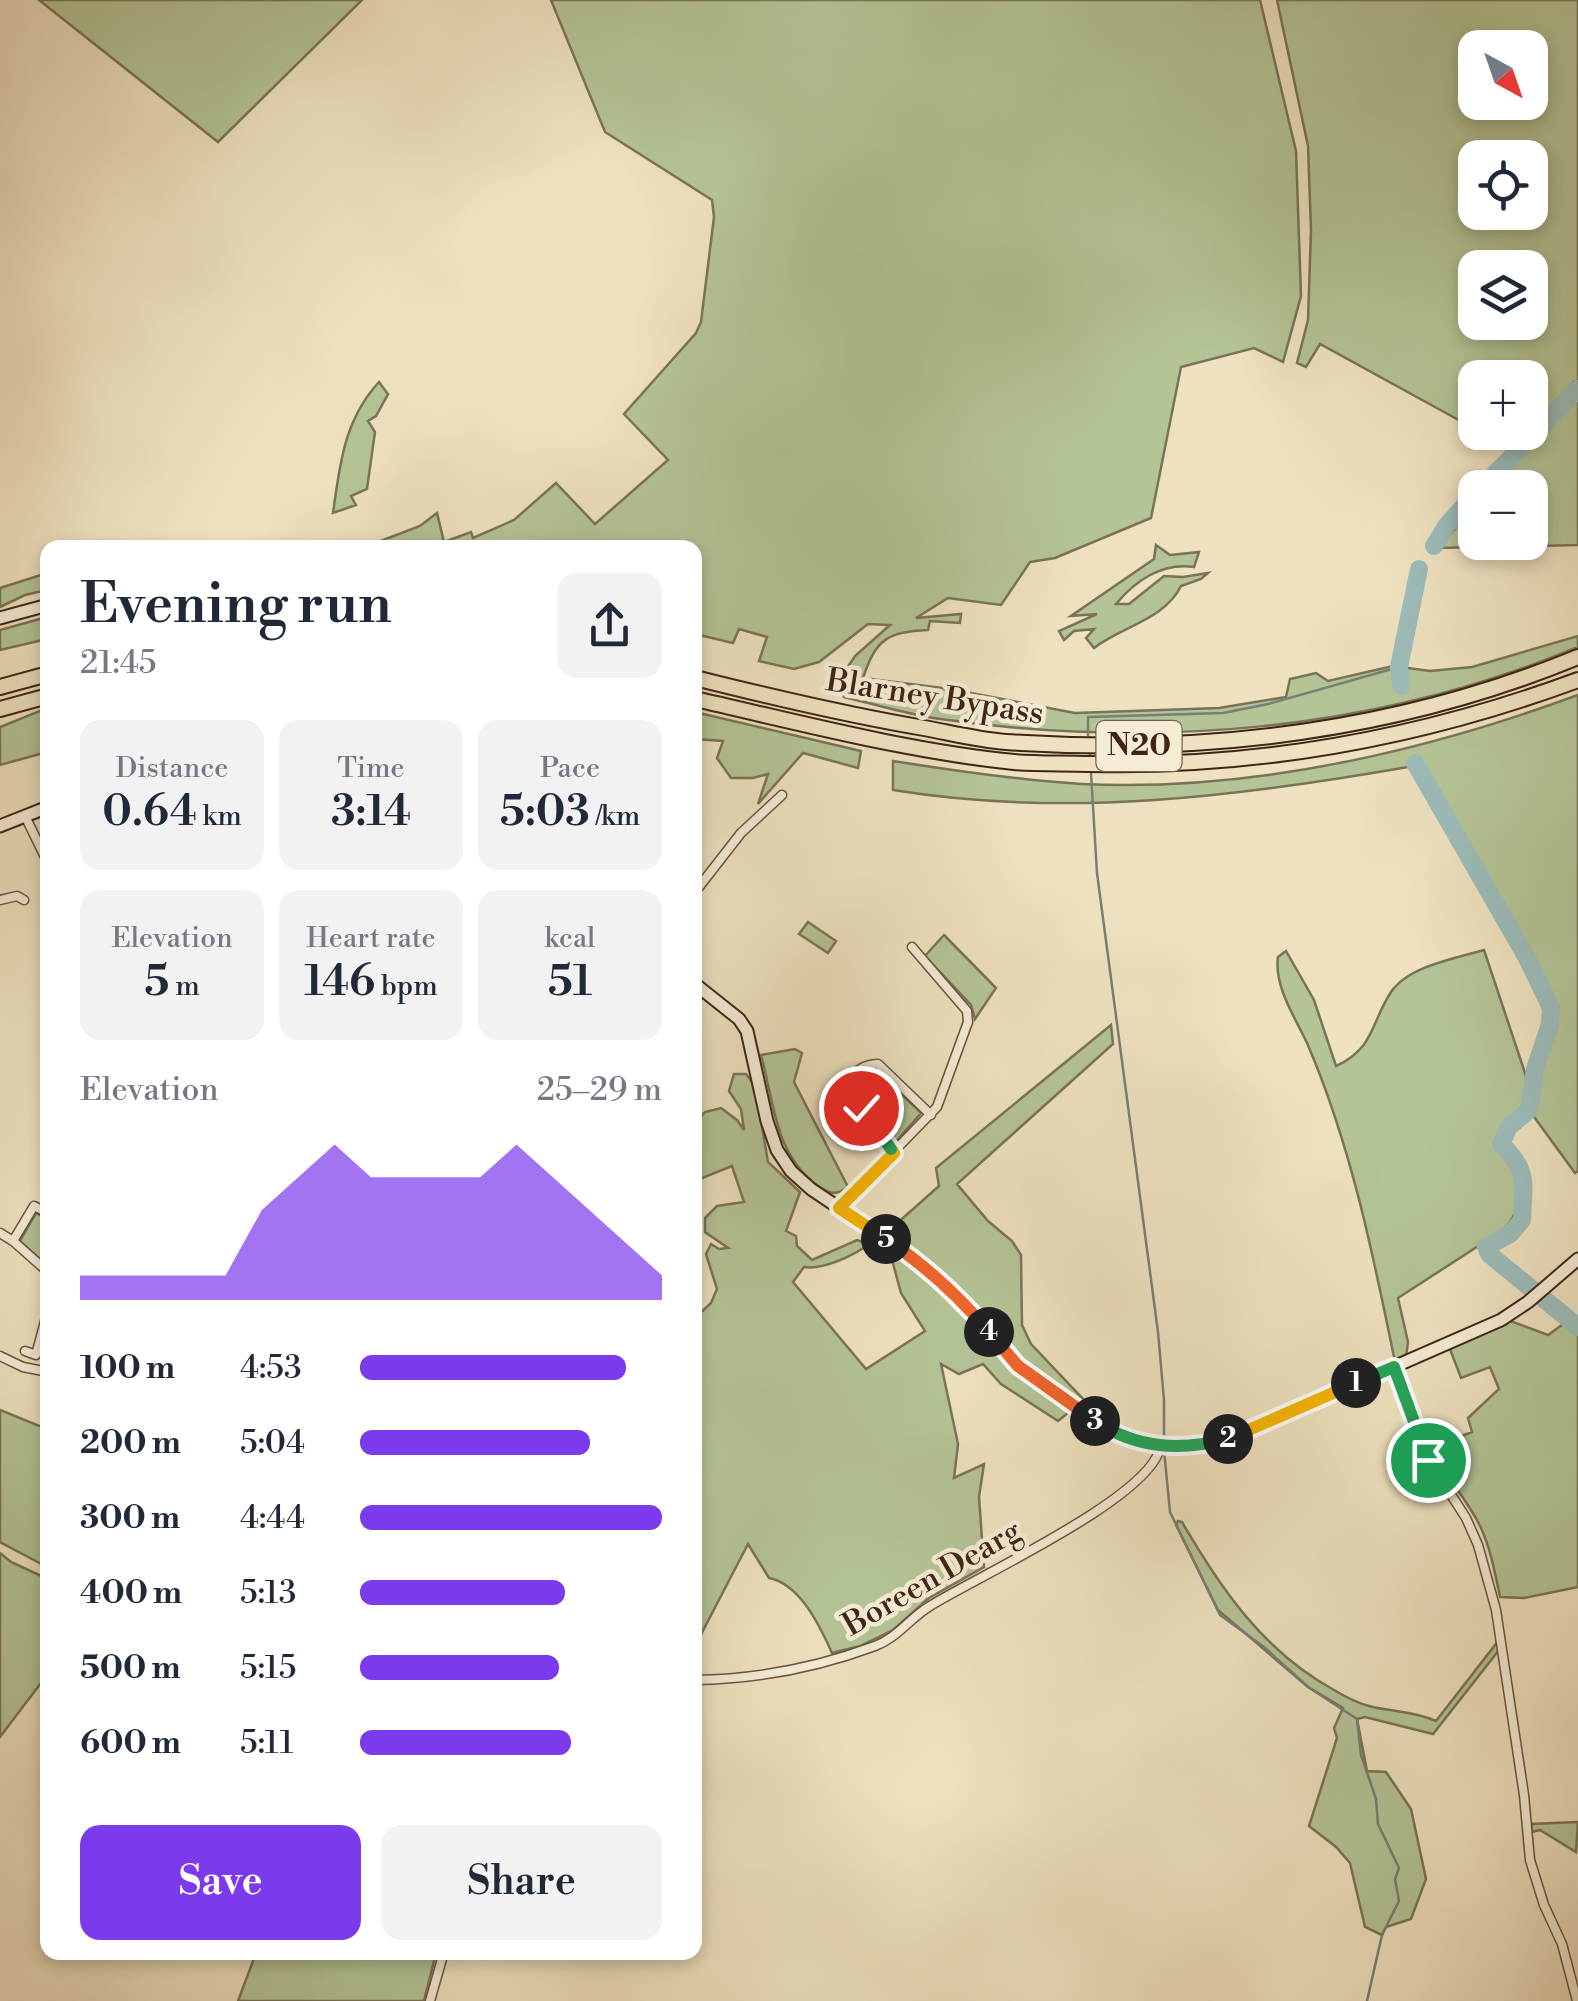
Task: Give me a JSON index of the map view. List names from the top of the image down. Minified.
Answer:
{"streets":{"highway":["Blarney Bypass","N20"],"street":["Boreen Dearg"]},"north":"bottom right","page":{"map_buttons":["+","−"],"heading":["Evening run","21:45"],"stats":[["Distance","0.64 km"],["Time","3:14"],["Pace","5:03 /km"],["Elevation","5 m"],["Heart rate","146 bpm"],["kcal","51"]],"chart":["Elevation","25–29 m"],"pins":["5","4","1","3","2"],"list":[{"name":"100 m","note":"4:53"},{"name":"200 m","note":"5:04"},{"name":"300 m","note":"4:44"},{"name":"400 m","note":"5:13"},{"name":"500 m","note":"5:15"},{"name":"600 m","note":"5:11"}],"buttons":["Save","Share"]}}
